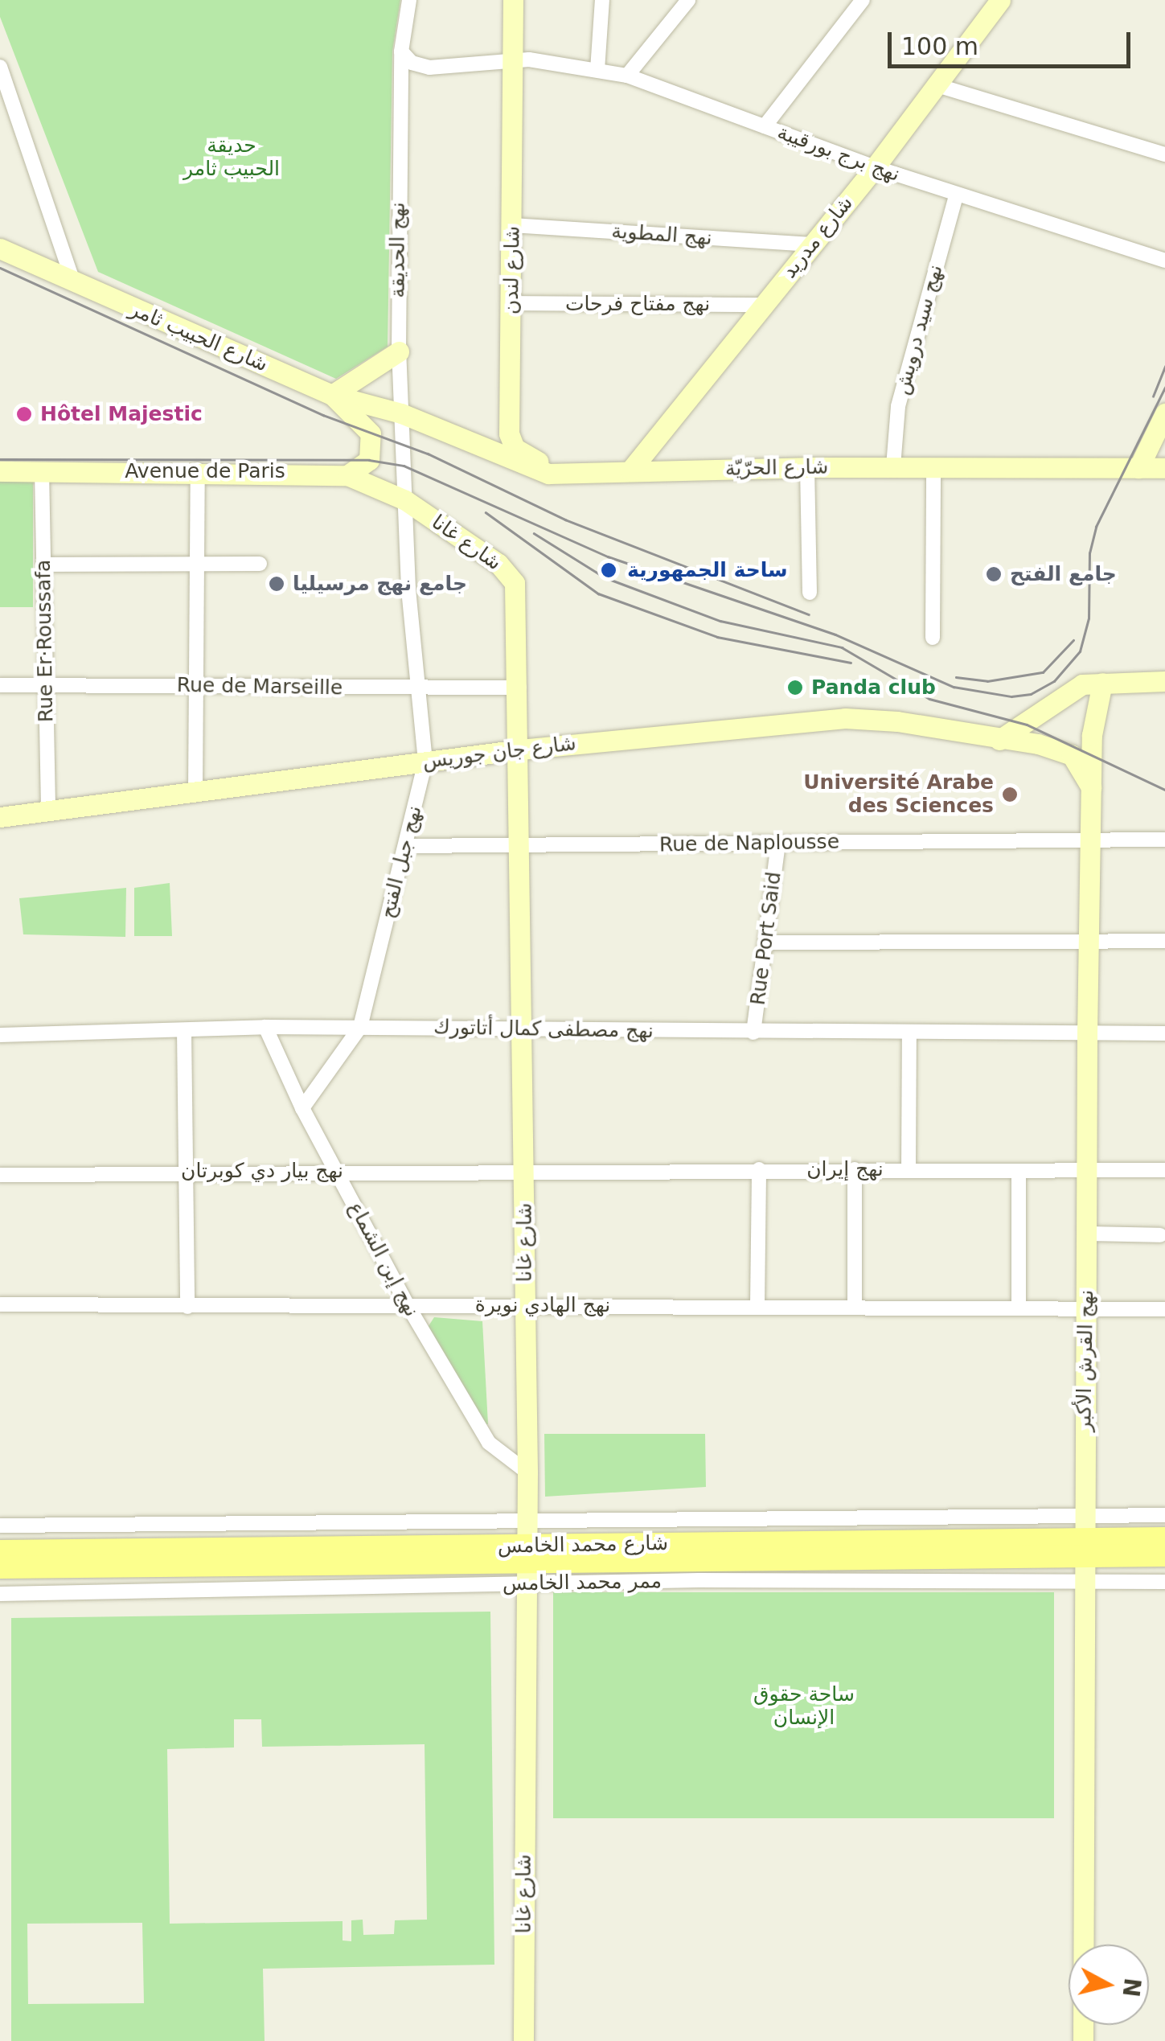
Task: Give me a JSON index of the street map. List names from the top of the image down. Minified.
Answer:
{"streets":{"main road":["شارع مدريد","شارع لندن","شارع الحبيب ثامر","شارع الحرّيّة","Avenue de Paris","شارع غانا","شارع جان جوريس","نهج القرش الأكبر","شارع محمد الخامس"],"street":["نهج برج بورقيبة","نهج المطوية","نهج الحديقة","نهج مفتاح فرحات","نهج سيد درويش","Rue Er·Roussafa","Rue de Marseille","Rue de Naplousse","نهج جبل الفتح","Rue Port Said","نهج مصطفى كمال أتاتورك","نهج إيران","نهج بيار دي كوبرتان","نهج إبن الشماع","نهج الهادي نويرة","ممر محمد الخامس"]},"crossings":[["نهج برج بورقيبة","شارع مدريد"],["نهج برج بورقيبة","نهج الحديقة"],["نهج برج بورقيبة","شارع لندن"],["نهج برج بورقيبة","نهج سيد درويش"],["نهج المطوية","شارع مدريد"],["نهج المطوية","شارع لندن"],["شارع مدريد","نهج مفتاح فرحات"],["شارع مدريد","شارع الحرّيّة"],["نهج الحديقة","شارع الحبيب ثامر"],["نهج الحديقة","شارع الحرّيّة"],["نهج الحديقة","Avenue de Paris"],["نهج الحديقة","شارع غانا"],["نهج الحديقة","نهج جبل الفتح"],["شارع لندن","نهج مفتاح فرحات"],["شارع لندن","شارع الحرّيّة"],["نهج سيد درويش","شارع الحرّيّة"],["شارع الحبيب ثامر","شارع الحرّيّة"],["Avenue de Paris","شارع غانا"],["Avenue de Paris","Rue Er·Roussafa"],["Avenue de Paris","نهج جبل الفتح"],["شارع غانا","Rue de Marseille"],["شارع غانا","شارع جان جوريس"],["شارع غانا","Rue de Naplousse"],["شارع غانا","نهج جبل الفتح"],["شارع غانا","نهج مصطفى كمال أتاتورك"],["شارع غانا","نهج إيران"],["شارع غانا","نهج بيار دي كوبرتان"],["شارع غانا","نهج إبن الشماع"],["شارع غانا","نهج الهادي نويرة"],["شارع غانا","شارع محمد الخامس"],["شارع غانا","ممر محمد الخامس"],["Rue Er·Roussafa","Rue de Marseille"],["Rue Er·Roussafa","شارع جان جوريس"],["Rue de Marseille","نهج جبل الفتح"],["شارع جان جوريس","نهج جبل الفتح"],["شارع جان جوريس","نهج القرش الأكبر"],["Rue de Naplousse","نهج جبل الفتح"],["Rue de Naplousse","Rue Port Said"],["Rue de Naplousse","نهج القرش الأكبر"],["نهج جبل الفتح","نهج مصطفى كمال أتاتورك"],["نهج جبل الفتح","نهج إبن الشماع"],["Rue Port Said","نهج مصطفى كمال أتاتورك"],["نهج مصطفى كمال أتاتورك","نهج إبن الشماع"],["نهج مصطفى كمال أتاتورك","نهج القرش الأكبر"],["نهج إيران","نهج بيار دي كوبرتان"],["نهج إيران","نهج القرش الأكبر"],["نهج بيار دي كوبرتان","نهج إبن الشماع"],["نهج إبن الشماع","نهج الهادي نويرة"],["نهج الهادي نويرة","نهج القرش الأكبر"],["نهج القرش الأكبر","شارع محمد الخامس"],["نهج القرش الأكبر","ممر محمد الخامس"],["شارع محمد الخامس","ممر محمد الخامس"]],"parks":["حديقة الحبيب ثامر","ساحة حقوق الإنسان"],"places":["Hôtel Majestic","ساحة الجمهورية","جامع الفتح","جامع نهج مرسيليا","Panda club","Université Arabe des Sciences"],"scale_bar":"100 m","north":"right"}
